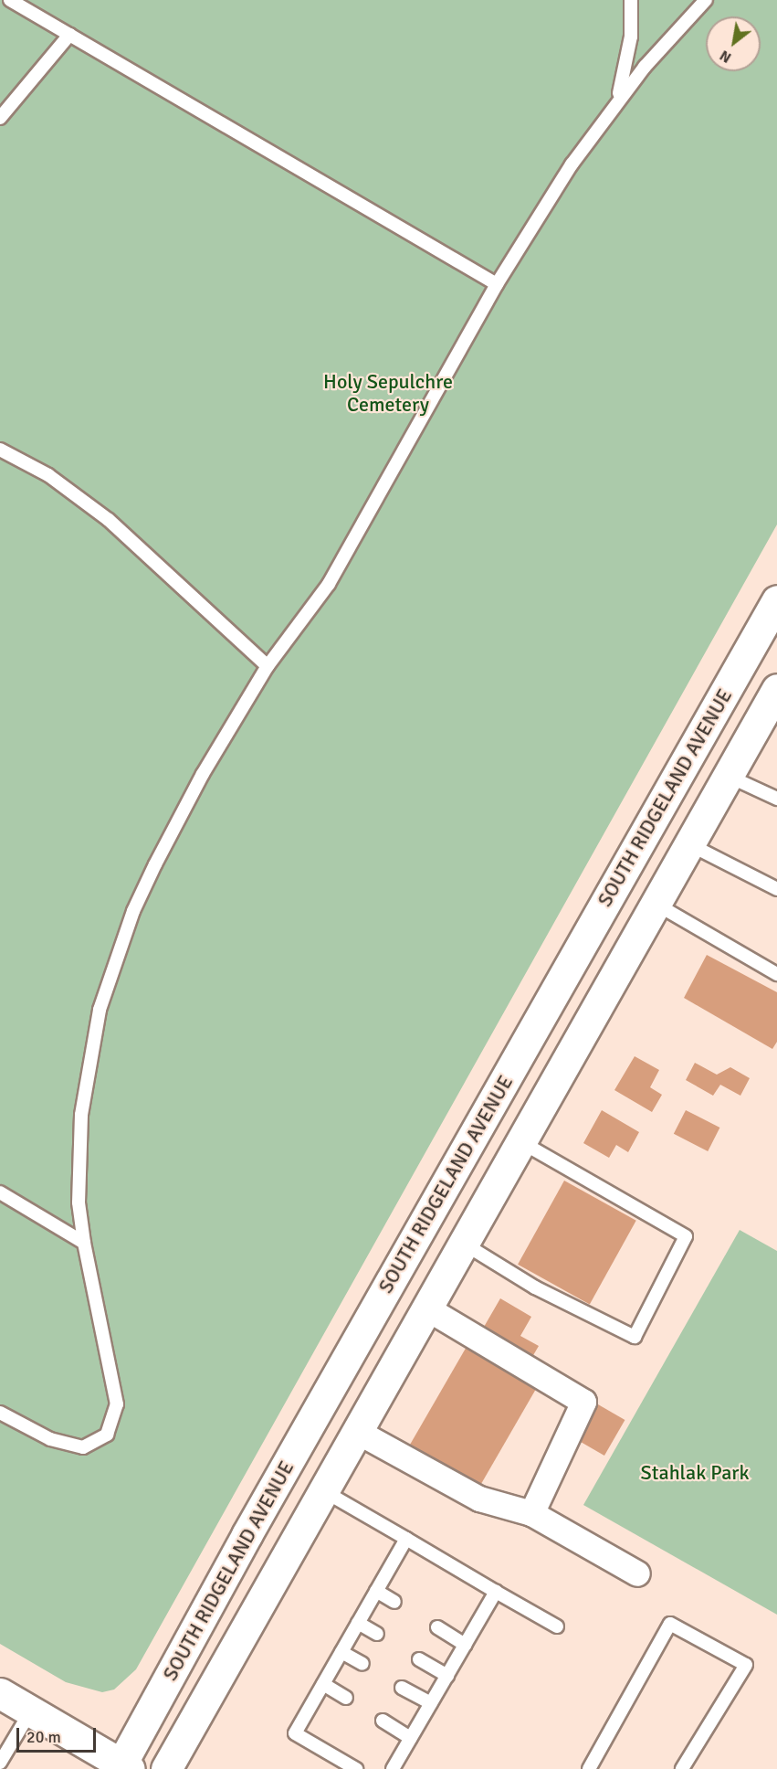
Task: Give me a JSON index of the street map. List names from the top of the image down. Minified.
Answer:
{"streets":{"main road":["SOUTH RIDGELAND AVENUE"]},"parks":["Holy Sepulchre Cemetery","Stahlak Park"],"scale_bar":"20 m","north":"bottom left"}
